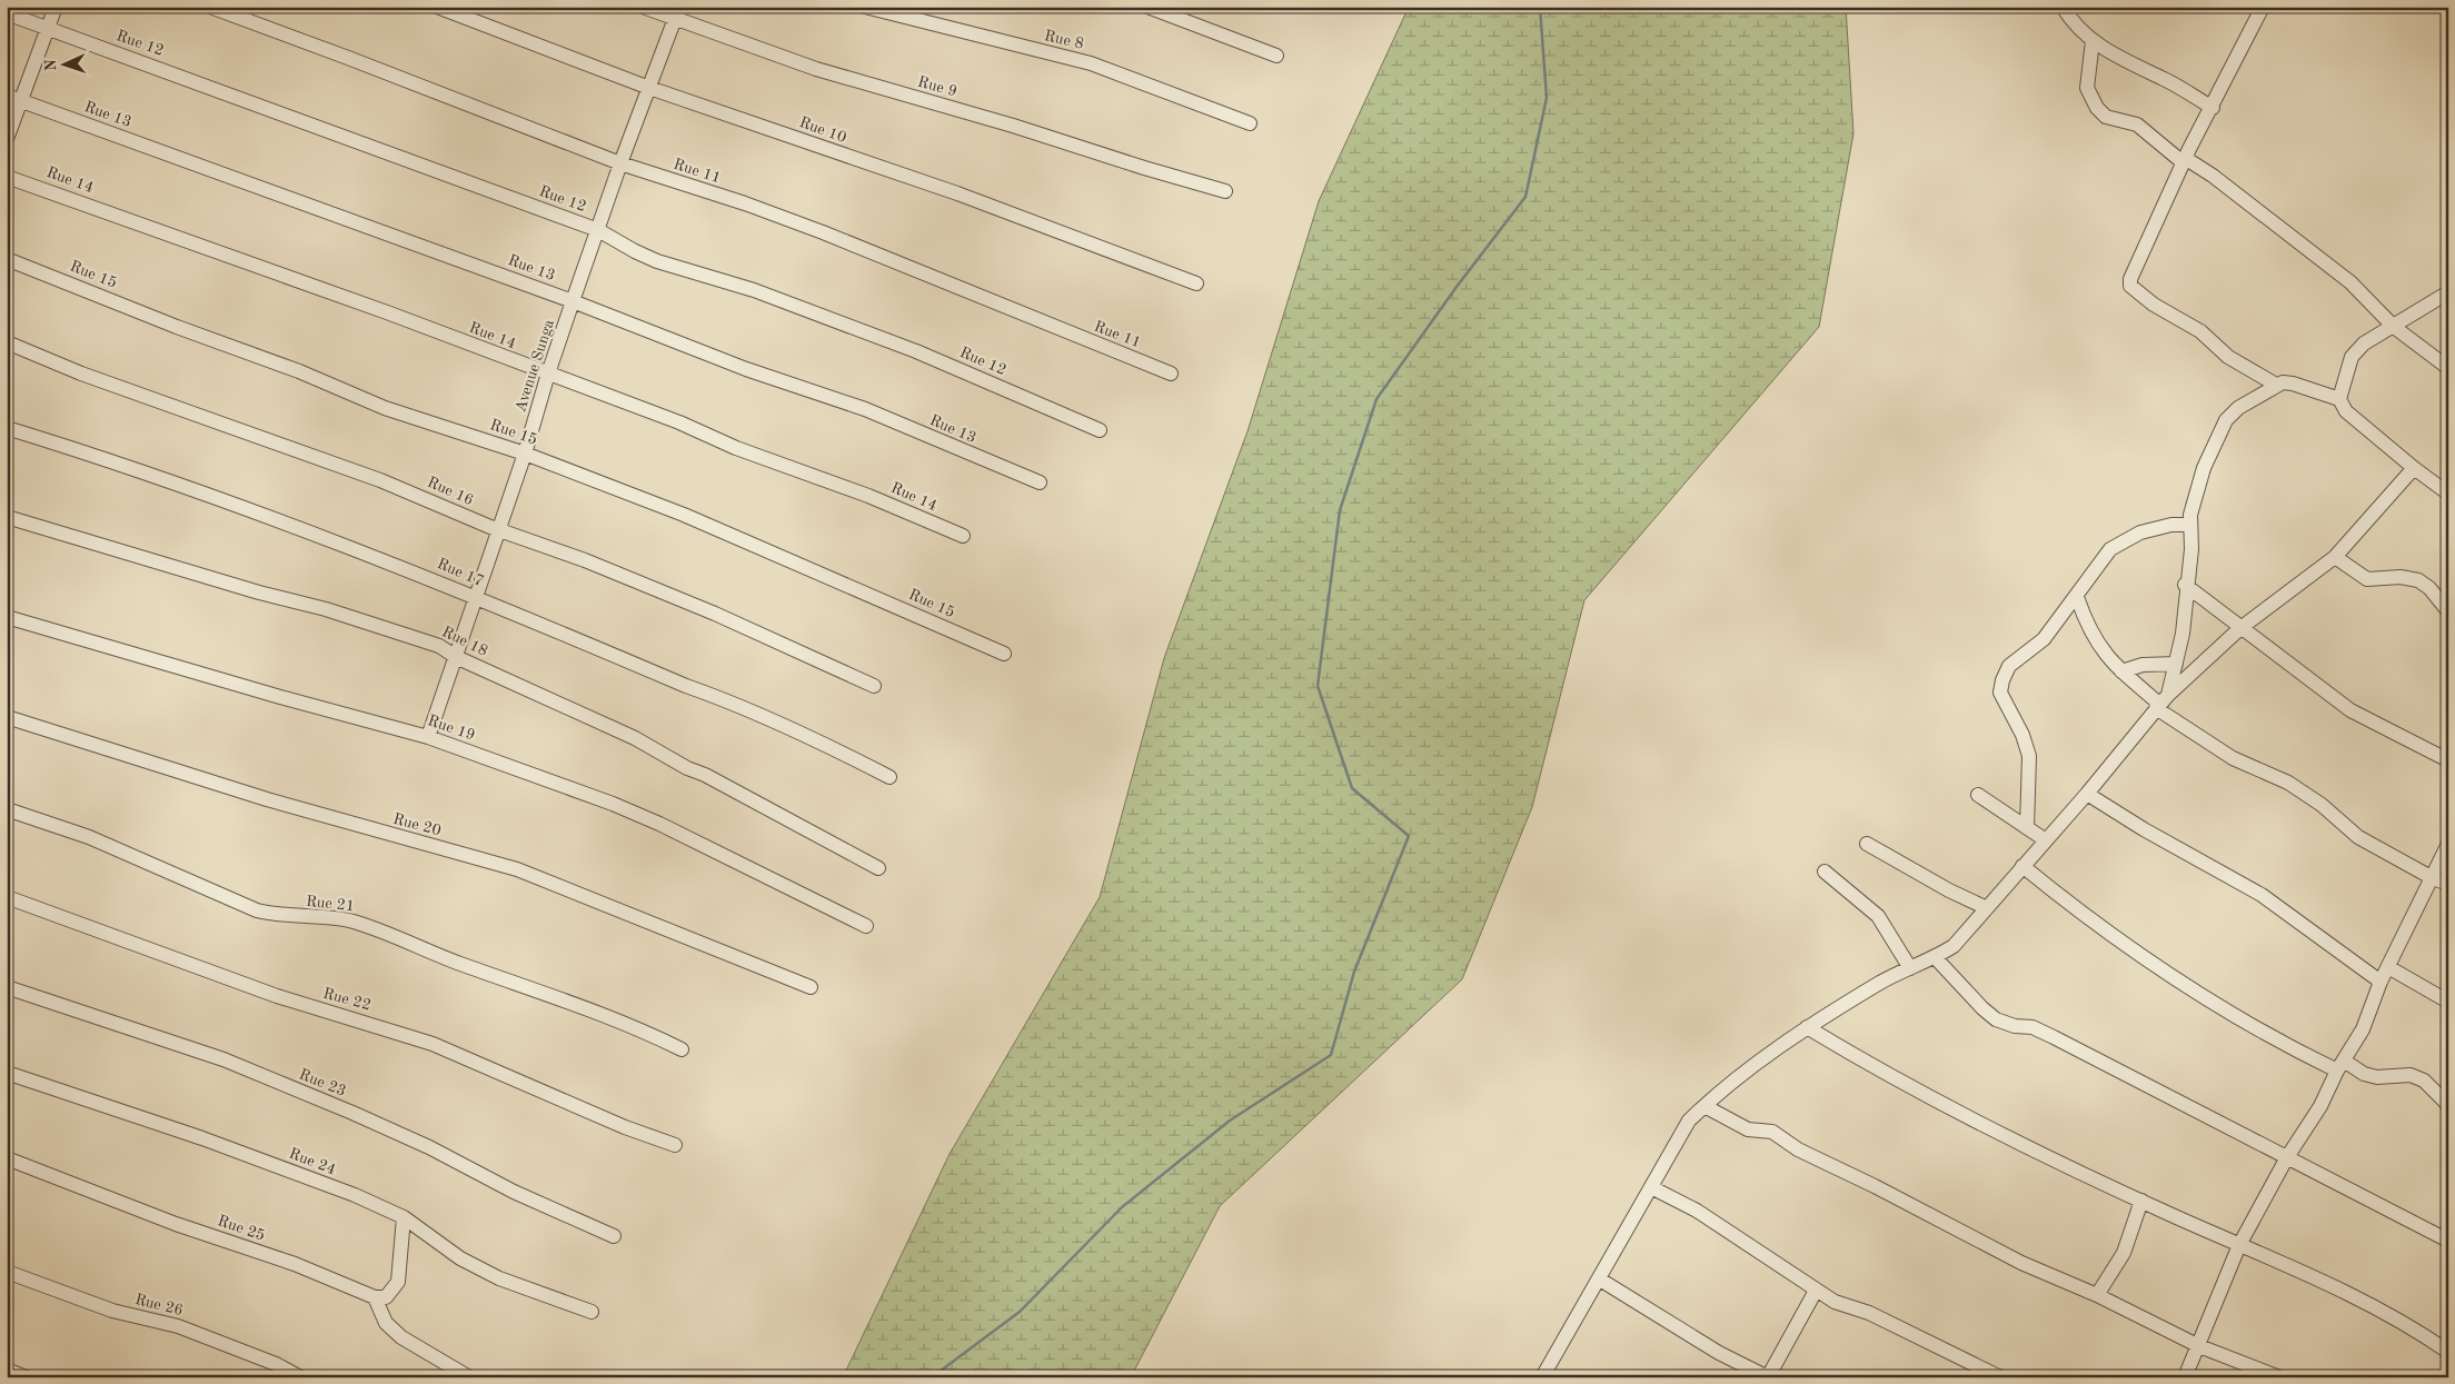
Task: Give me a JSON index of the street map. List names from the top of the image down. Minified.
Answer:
{"streets":{"street":["Rue 8","Rue 12","Rue 9","Rue 13","Rue 10","Rue 11","Rue 14","Rue 15","Avenue Sunga","Rue 16","Rue 17","Rue 18","Rue 19","Rue 20","Rue 21","Rue 22","Rue 23","Rue 24","Rue 25","Rue 26"]},"crossings":[["Rue 12","Avenue Sunga"],["Rue 9","Avenue Sunga"],["Rue 13","Avenue Sunga"],["Rue 10","Avenue Sunga"],["Rue 11","Avenue Sunga"],["Rue 14","Avenue Sunga"],["Rue 15","Avenue Sunga"],["Avenue Sunga","Rue 16"],["Avenue Sunga","Rue 17"],["Avenue Sunga","Rue 18"],["Avenue Sunga","Rue 19"]],"north":"left"}
